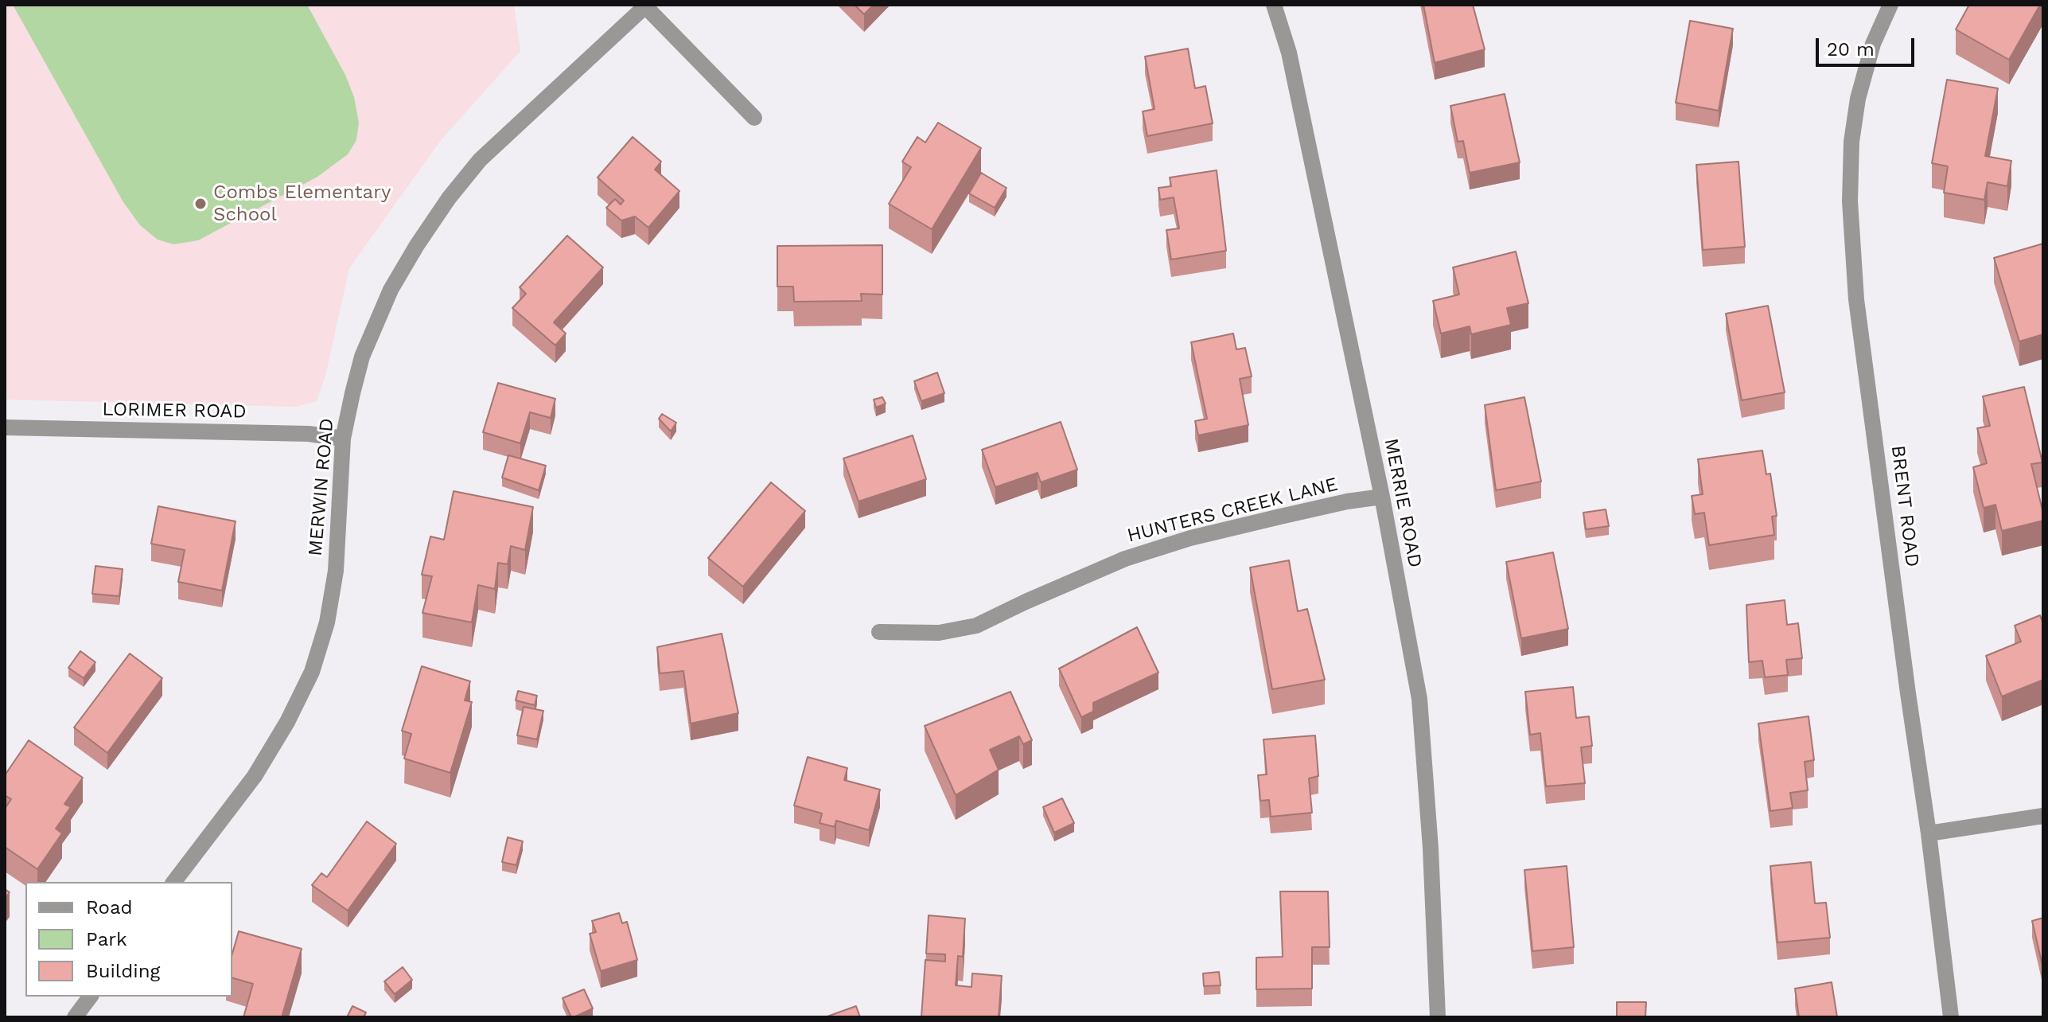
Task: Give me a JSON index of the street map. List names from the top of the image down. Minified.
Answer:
{"streets":{"street":["LORIMER ROAD","MERWIN ROAD","MERRIE ROAD","BRENT ROAD","HUNTERS CREEK LANE"]},"crossings":[["LORIMER ROAD","MERWIN ROAD"],["MERRIE ROAD","HUNTERS CREEK LANE"]],"places":["Combs Elementary School"],"legend":["Road","Park","Building"],"scale_bar":"20 m"}
